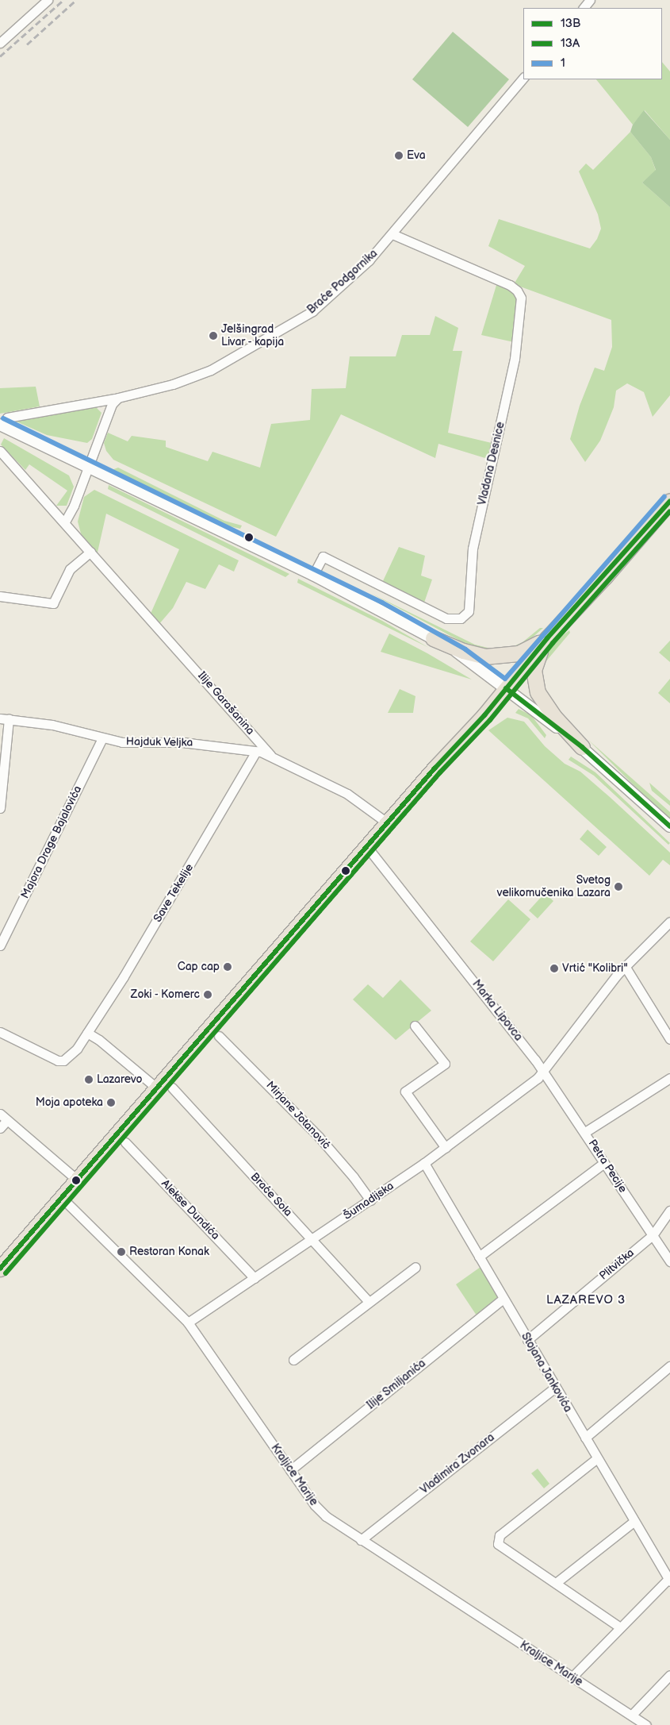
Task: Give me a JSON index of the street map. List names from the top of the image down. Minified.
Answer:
{"streets":{"street":["Braće Podgornika","Vladana Desnice","Ilije Garašanina","Hajduk Veljka","Majora Drage Bajalovića","Save Tekelije","Marka Lipovca","Mirjane Jotanović","Petra Pecije","Braće Sola","Šumadijska","Alekse Dundića","Plitvička","Stojana Jankovića","Ilije Smiljanića","Vladimira Zvonara","Kraljice Marije"]},"crossings":[["Braće Podgornika","Vladana Desnice"],["Ilije Garašanina","Hajduk Veljka"],["Hajduk Veljka","Majora Drage Bajalovića"],["Hajduk Veljka","Save Tekelije"],["Marka Lipovca","Petra Pecije"],["Marka Lipovca","Šumadijska"],["Mirjane Jotanović","Šumadijska"],["Petra Pecije","Šumadijska"],["Petra Pecije","Plitvička"],["Braće Sola","Šumadijska"],["Šumadijska","Alekse Dundića"],["Šumadijska","Stojana Jankovića"],["Šumadijska","Kraljice Marije"],["Plitvička","Stojana Jankovića"],["Stojana Jankovića","Ilije Smiljanića"],["Stojana Jankovića","Vladimira Zvonara"],["Ilije Smiljanića","Kraljice Marije"],["Vladimira Zvonara","Kraljice Marije"]],"districts":["LAZAREVO 3"],"places":["Eva","Jelšingrad Livar - kapija","Svetog velikomučenika Lazara","Cap cap","Vrtić \"Kolibri\"","Zoki - Komerc","Lazarevo","Moja apoteka","Restoran Konak"],"lines":["transit line 1","transit line 13B","transit line 13A"],"legend":["13B","13A","1"]}
